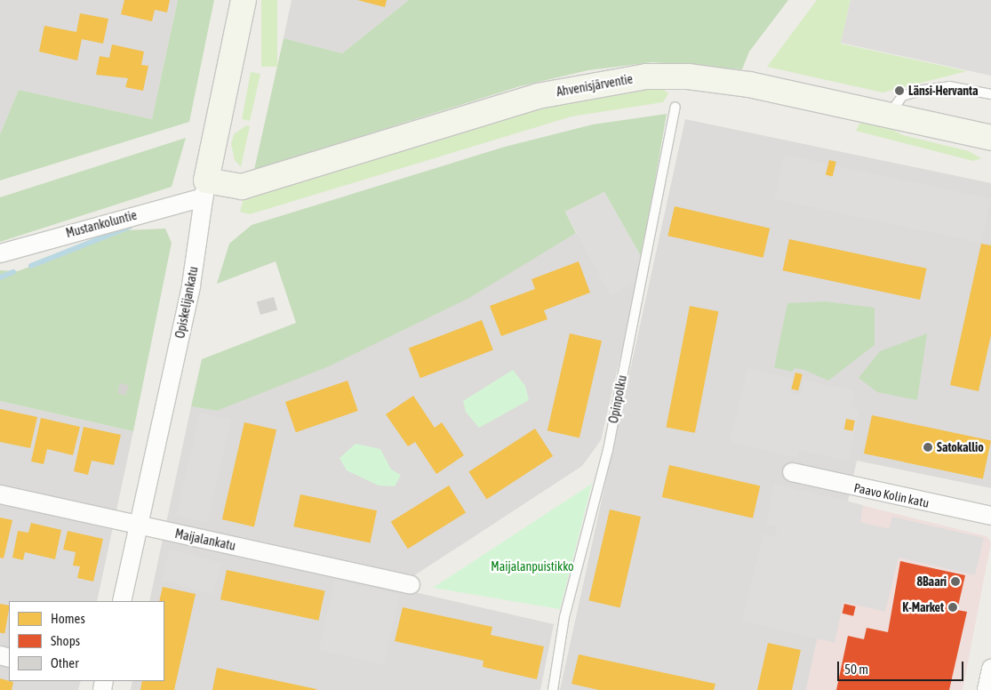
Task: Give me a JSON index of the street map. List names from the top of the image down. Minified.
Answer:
{"streets":{"main road":["Ahvenisjärventie","Opiskelijankatu"],"street":["Mustankoluntie","Paavo Kolin katu","Maijalankatu"],"lane":["Opinpolku"]},"crossings":[["Ahvenisjärventie","Mustankoluntie"],["Ahvenisjärventie","Opiskelijankatu"],["Mustankoluntie","Opiskelijankatu"],["Opiskelijankatu","Maijalankatu"]],"parks":["Maijalanpuistikko"],"places":["Länsi-Hervanta","Satokallio","8Baari","K-Market"],"legend":["Homes","Shops","Other"],"scale_bar":"50 m"}
